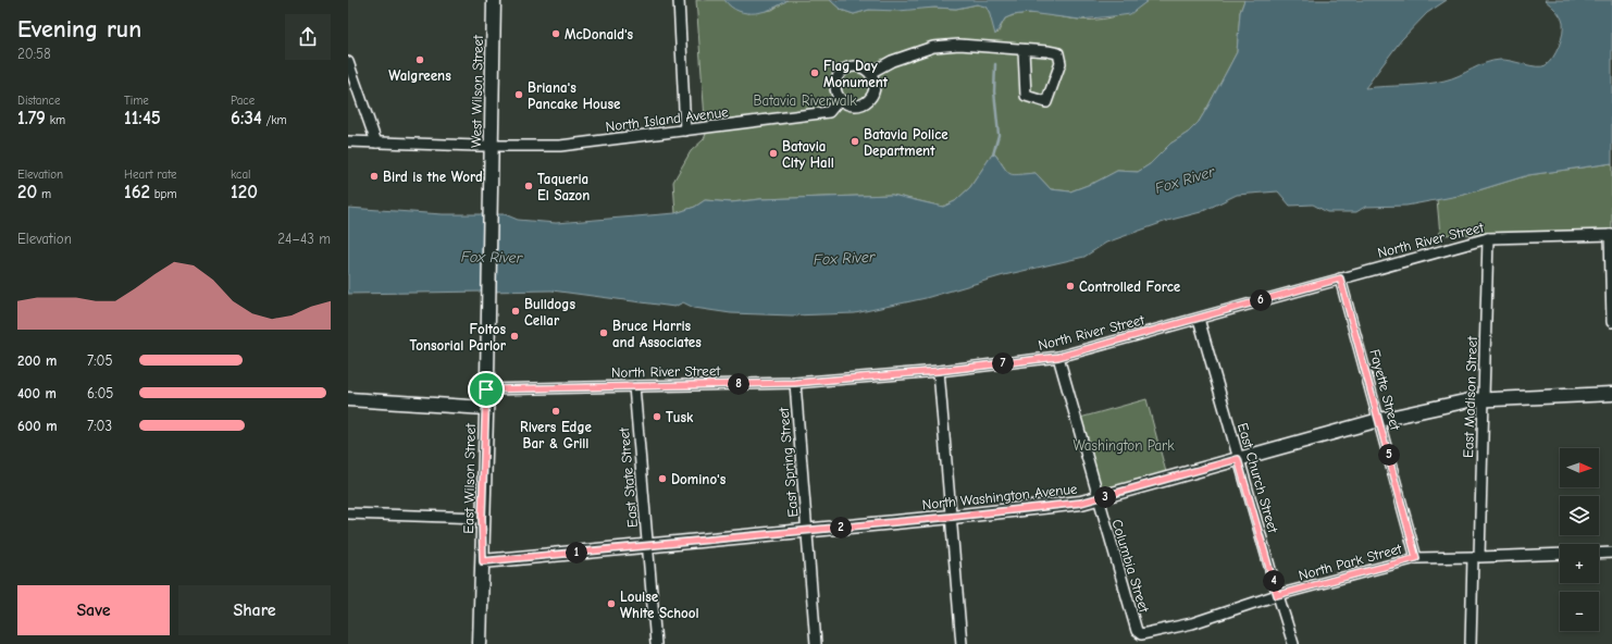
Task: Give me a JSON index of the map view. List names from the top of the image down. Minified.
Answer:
{"streets":{"main road":["West Wilson Street","East Wilson Street","North Washington Avenue"],"street":["North Island Avenue","North River Street","Fayette Street","East Madison Street","East Spring Street","East State Street","East Church Street","North Park Street","Columbia Street"]},"crossings":[["West Wilson Street","North Island Avenue"],["West Wilson Street","East Wilson Street"],["North River Street","Fayette Street"],["North River Street","East Madison Street"],["North River Street","East Spring Street"],["North River Street","East State Street"],["North River Street","East Church Street"],["North River Street","East Wilson Street"],["North River Street","Columbia Street"],["Fayette Street","North Washington Avenue"],["Fayette Street","North Park Street"],["East Madison Street","North Washington Avenue"],["East Madison Street","North Park Street"],["East Spring Street","North Washington Avenue"],["East State Street","North Washington Avenue"],["East Church Street","North Washington Avenue"],["East Church Street","North Park Street"],["East Wilson Street","North Washington Avenue"],["North Washington Avenue","Columbia Street"],["North Park Street","Columbia Street"]],"water":["Fox River"],"parks":["Batavia Riverwalk","Washington Park"],"places":["McDonald's","Walgreens","Flag Day Monument","Briana's Pancake House","Batavia Police Department","Batavia City Hall","Bird is the Word","Taqueria El Sazon","Controlled Force","Bulldogs Cellar","Bruce Harris and Associates","Foltos Tonsorial Parlor","Rivers Edge Bar & Grill","Tusk","Domino's","Louise White School"],"north":"right","page":{"heading":["Evening run","20:58"],"stats":[["Distance","1.79 km"],["Time","11:45"],["Pace","6:34 /km"],["Elevation","20 m"],["Heart rate","162 bpm"],["kcal","120"]],"chart":["Elevation","24–43 m"],"pins":["6","7","8","5","3","2","1","4"],"list":[{"name":"200 m","note":"7:05"},{"name":"400 m","note":"6:05"},{"name":"600 m","note":"7:03"}],"map_buttons":["+","−"],"buttons":["Save","Share"]}}
